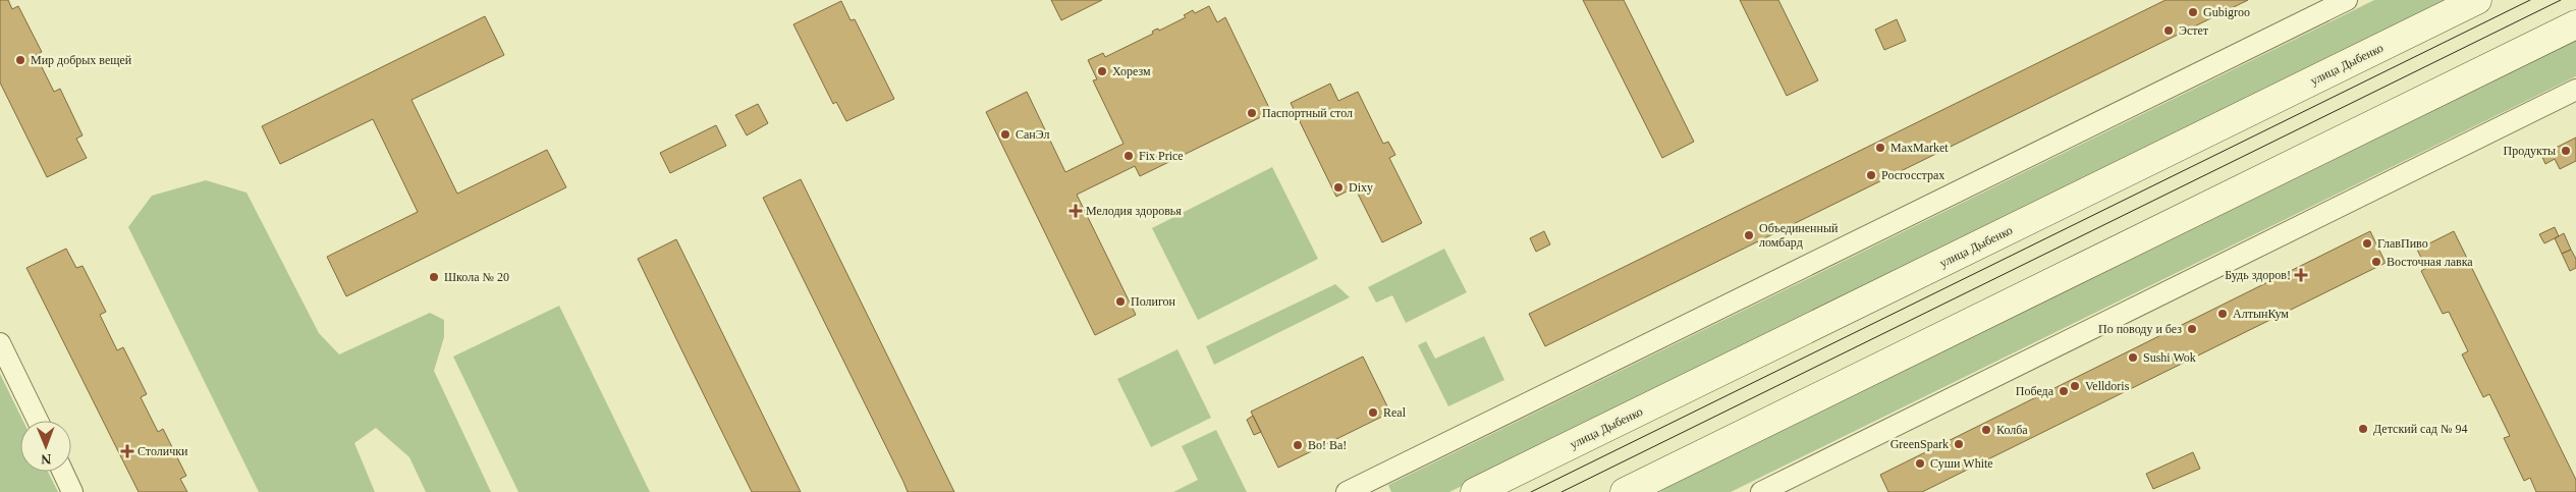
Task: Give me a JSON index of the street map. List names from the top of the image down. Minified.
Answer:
{"streets":{"main road":["улица Дыбенко"]},"places":{"other":["Gubigroo","Эстет","Мир добрых вещей","Хорезм","Паспортный стол","СанЭл","MaxMarket","Продукты","Fix Price","Росгосстрах","Dixy","Объединенный ломбард","ГлавПиво","Восточная лавка","Школа № 20","Полигон","АлтынКум","По поводу и без","Sushi Wok","Velldoris","Победа","Real","Детский сад № 94","Колба","GreenSpark","Во! Ва!","Суши White"],"health":["Мелодия здоровья","Будь здоров!","Столички"]},"north":"bottom"}
